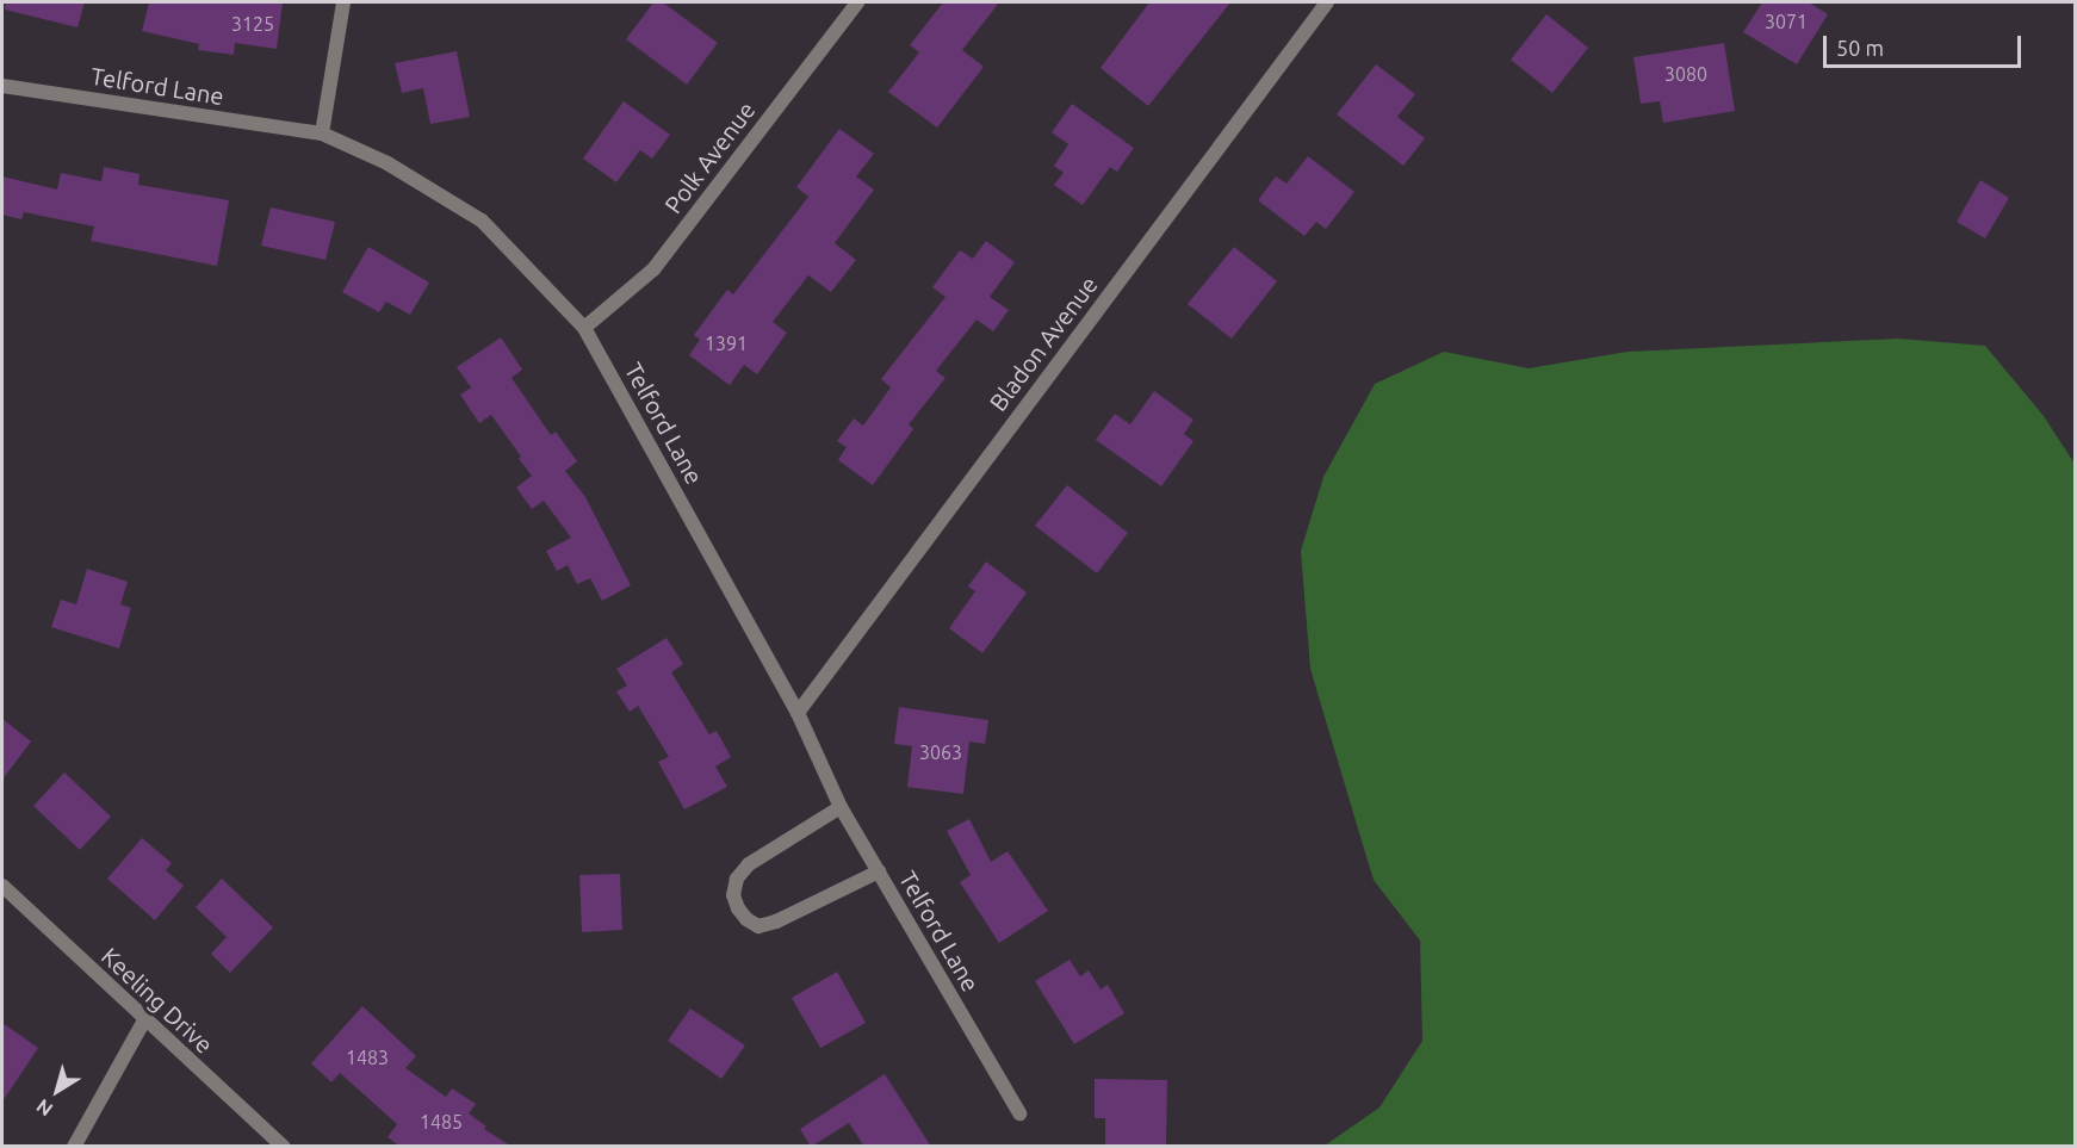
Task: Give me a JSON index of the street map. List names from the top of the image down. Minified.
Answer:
{"streets":{"street":["Telford Lane","Polk Avenue","Bladon Avenue","Keeling Drive"]},"crossings":[["Telford Lane","Polk Avenue"],["Telford Lane","Bladon Avenue"]],"house_numbers":["3071","3125","3080","1391","3063","1483","1485"],"scale_bar":"50 m","north":"bottom left"}
